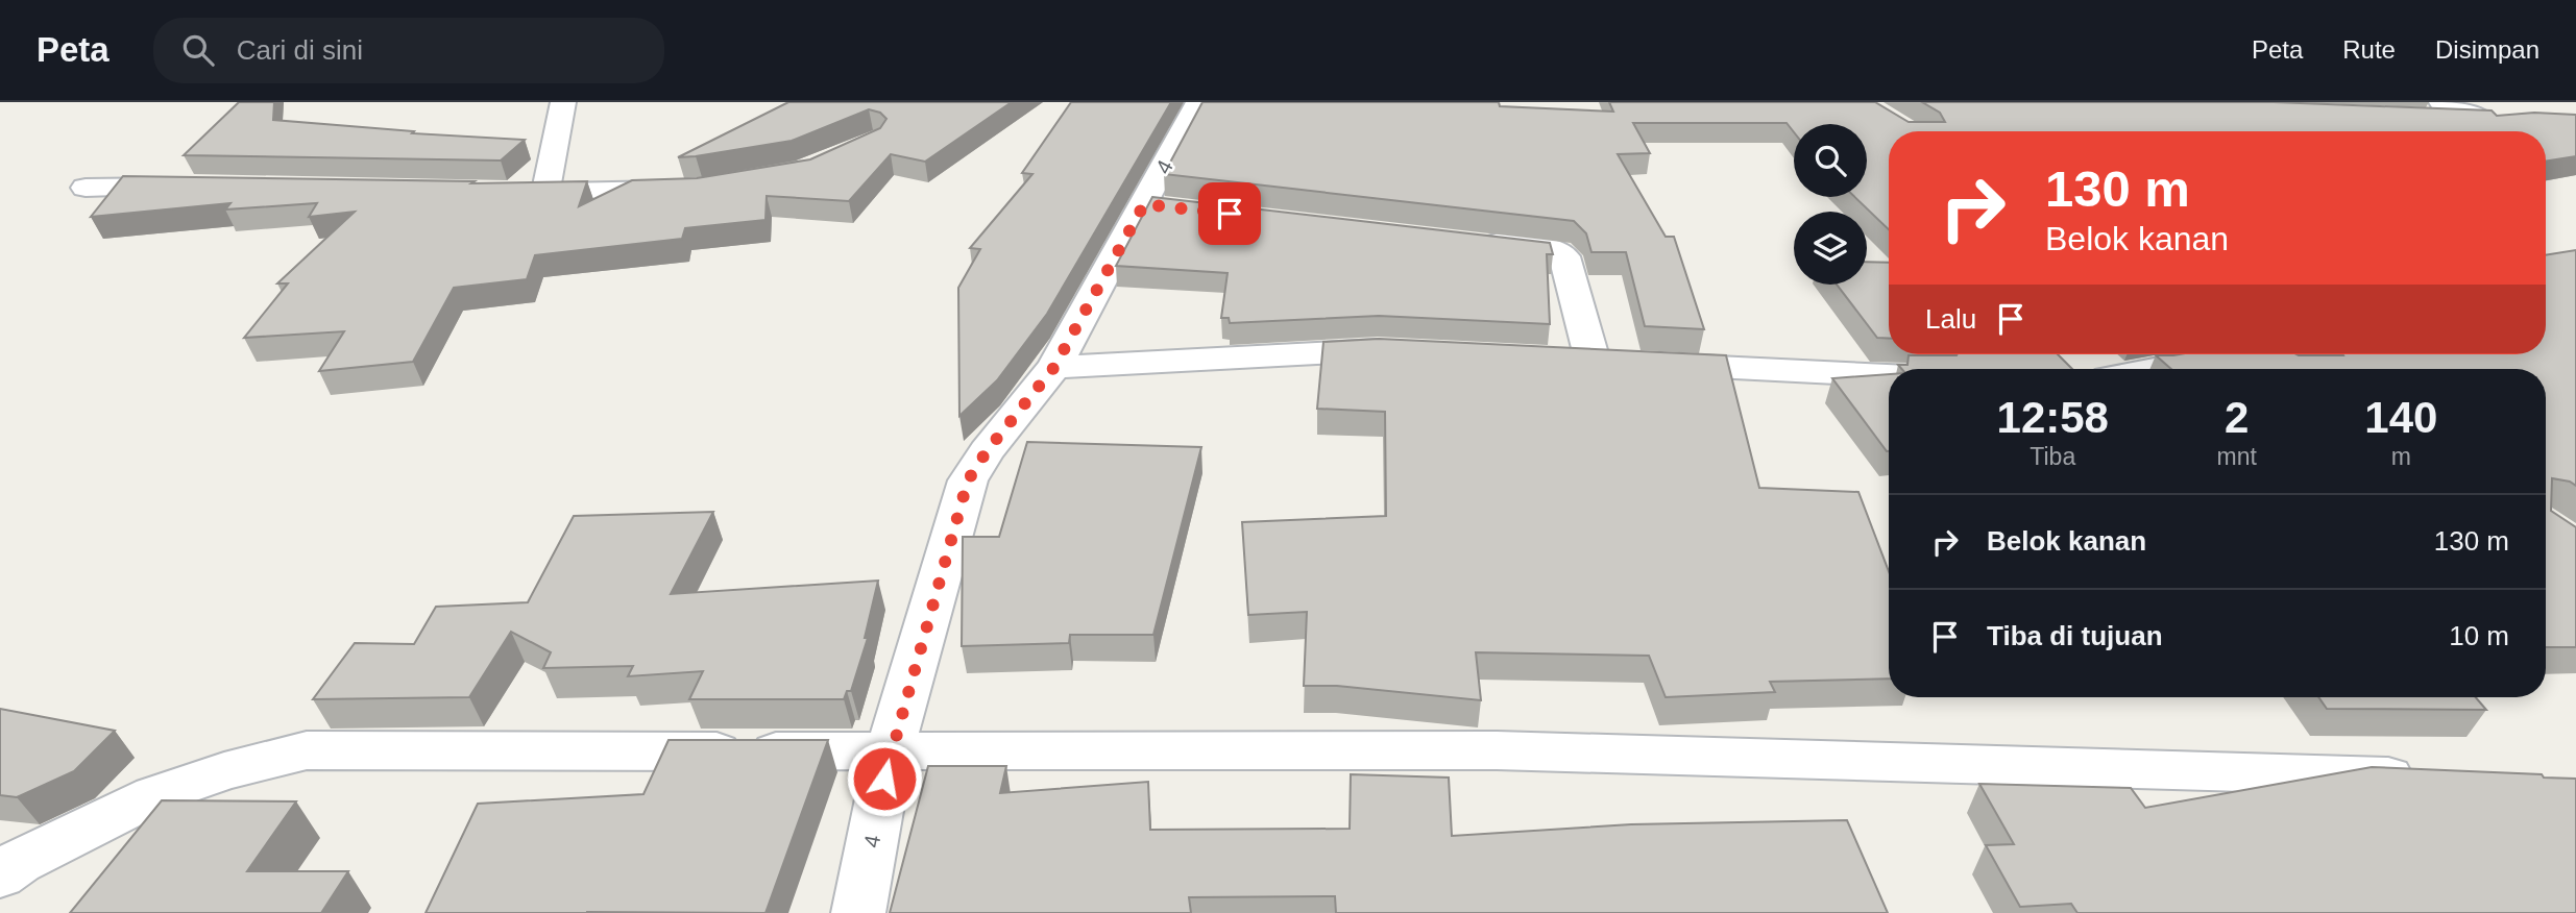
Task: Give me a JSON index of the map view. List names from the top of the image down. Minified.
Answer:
{"streets":{"street":["4"]},"page":{"header":"Peta","search":"Cari di sini","nav":["Peta","Rute","Disimpan"],"turn":["130 m","Belok kanan"],"then":"Lalu","eta":["12:58","Tiba","2","mnt","140","m"],"list":[{"name":"Belok kanan","value":"130 m"},{"name":"Tiba di tujuan","value":"10 m"}]}}
